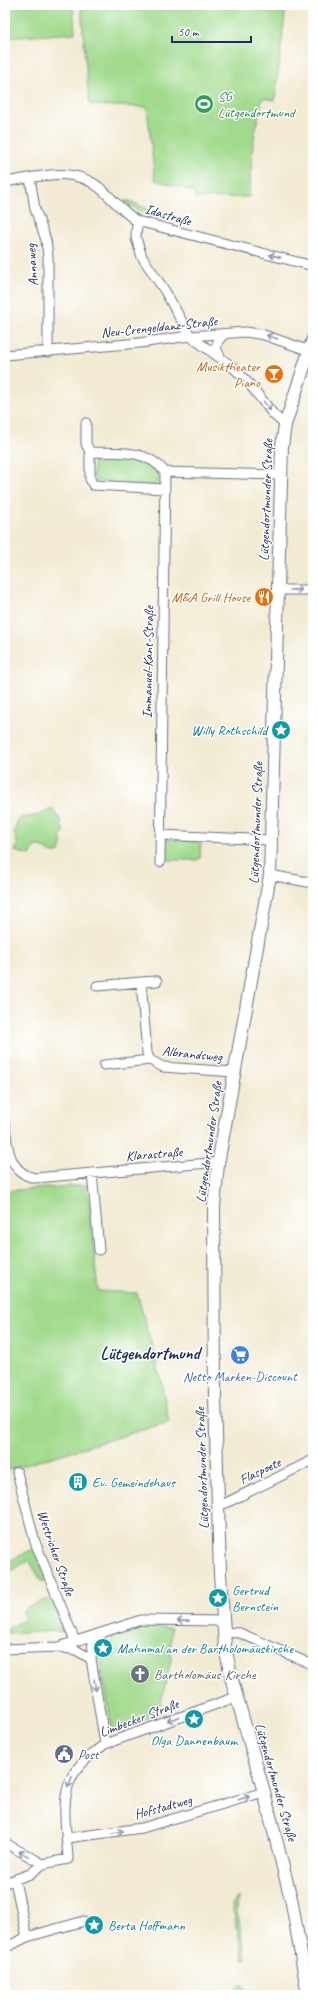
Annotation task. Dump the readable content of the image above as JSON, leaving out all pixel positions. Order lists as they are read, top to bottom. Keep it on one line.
{"streets":{"street":["Idastraße","Annaweg","Neu-Crengeldanz-Straße","Lütgendortmunder Straße","Immanuel-Kant-Straße","Albrandsweg","Klarastraße","Flaspoete","Westricher Straße","Limbecker Straße","Hofstadtweg"]},"crossings":[["Idastraße","Annaweg"],["Annaweg","Neu-Crengeldanz-Straße"],["Neu-Crengeldanz-Straße","Lütgendortmunder Straße"],["Lütgendortmunder Straße","Albrandsweg"],["Lütgendortmunder Straße","Klarastraße"],["Lütgendortmunder Straße","Flaspoete"],["Lütgendortmunder Straße","Limbecker Straße"],["Lütgendortmunder Straße","Hofstadtweg"],["Limbecker Straße","Hofstadtweg"]],"one_way":["Idastraße","Limbecker Straße","Hofstadtweg"],"districts":["Lütgendortmund"],"places":{"sports":["SG Lütgendortmund"],"bar":["Musiktheater Piano"],"restaurant":["M&A Grill House"],"place":["Willy Rothschild","Gertrud Bernstein","Mahnmal an der Bartholomäuskirche","Olga Dannenbaum","Berta Hoffmann"],"supermarket":["Netto Marken-Discount"],"building":["Ev. Gemeindehaus"],"church":["Bartholomäus-Kirche"],"public building":["Post"]},"scale_bar":"50 m"}
